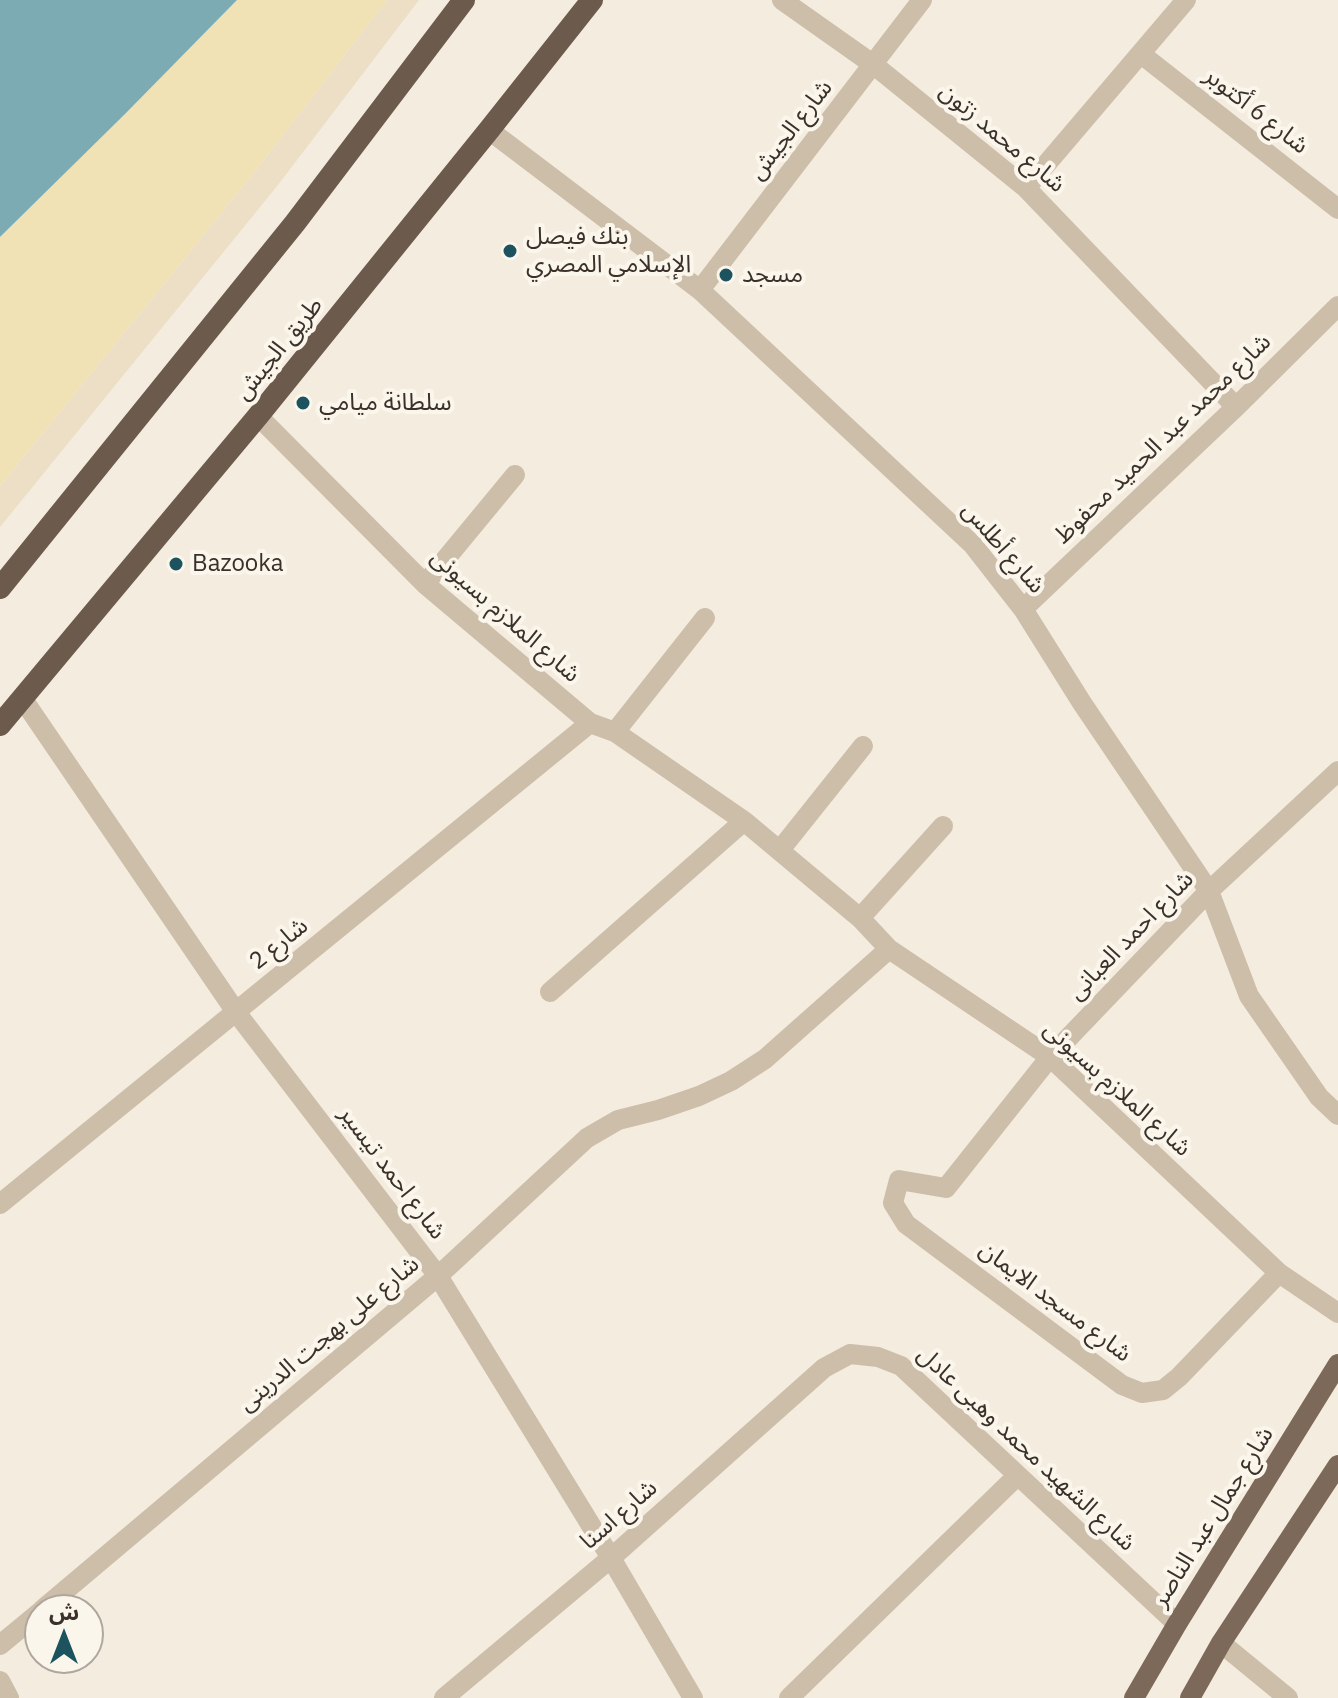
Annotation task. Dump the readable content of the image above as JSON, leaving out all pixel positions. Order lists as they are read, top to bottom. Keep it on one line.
{"streets":{"highway":["طريق الجيش"],"main road":["شارع جمال عبد الناصر"],"street":["شارع 6 أكتوبر","شارع الجيش","شارع محمد زتون","شارع محمد عبد الحميد محفوظ","شارع أطلس","شارع الملازم بسيونى","شارع احمد العبانى","شارع 2","شارع احمد تيسير","شارع مسجد الايمان","شارع على بهجت الدرينى","شارع الشهيد محمد وهبى عادل","شارع اسنا"]},"crossings":[["شارع الجيش","شارع محمد زتون"],["شارع الجيش","شارع أطلس"],["شارع محمد زتون","شارع محمد عبد الحميد محفوظ"],["طريق الجيش","شارع أطلس"],["طريق الجيش","شارع الملازم بسيونى"],["طريق الجيش","شارع احمد تيسير"],["شارع محمد عبد الحميد محفوظ","شارع أطلس"],["شارع أطلس","شارع احمد العبانى"],["شارع الملازم بسيونى","شارع احمد العبانى"],["شارع الملازم بسيونى","شارع 2"],["شارع الملازم بسيونى","شارع مسجد الايمان"],["شارع الملازم بسيونى","شارع على بهجت الدرينى"],["شارع احمد العبانى","شارع مسجد الايمان"],["شارع 2","شارع احمد تيسير"],["شارع احمد تيسير","شارع على بهجت الدرينى"],["شارع احمد تيسير","شارع اسنا"],["شارع الشهيد محمد وهبى عادل","شارع اسنا"],["شارع الشهيد محمد وهبى عادل","شارع جمال عبد الناصر"]],"places":["بنك فيصل الإسلامي المصري","مسجد","سلطانة ميامي","Bazooka"],"north":"top"}
